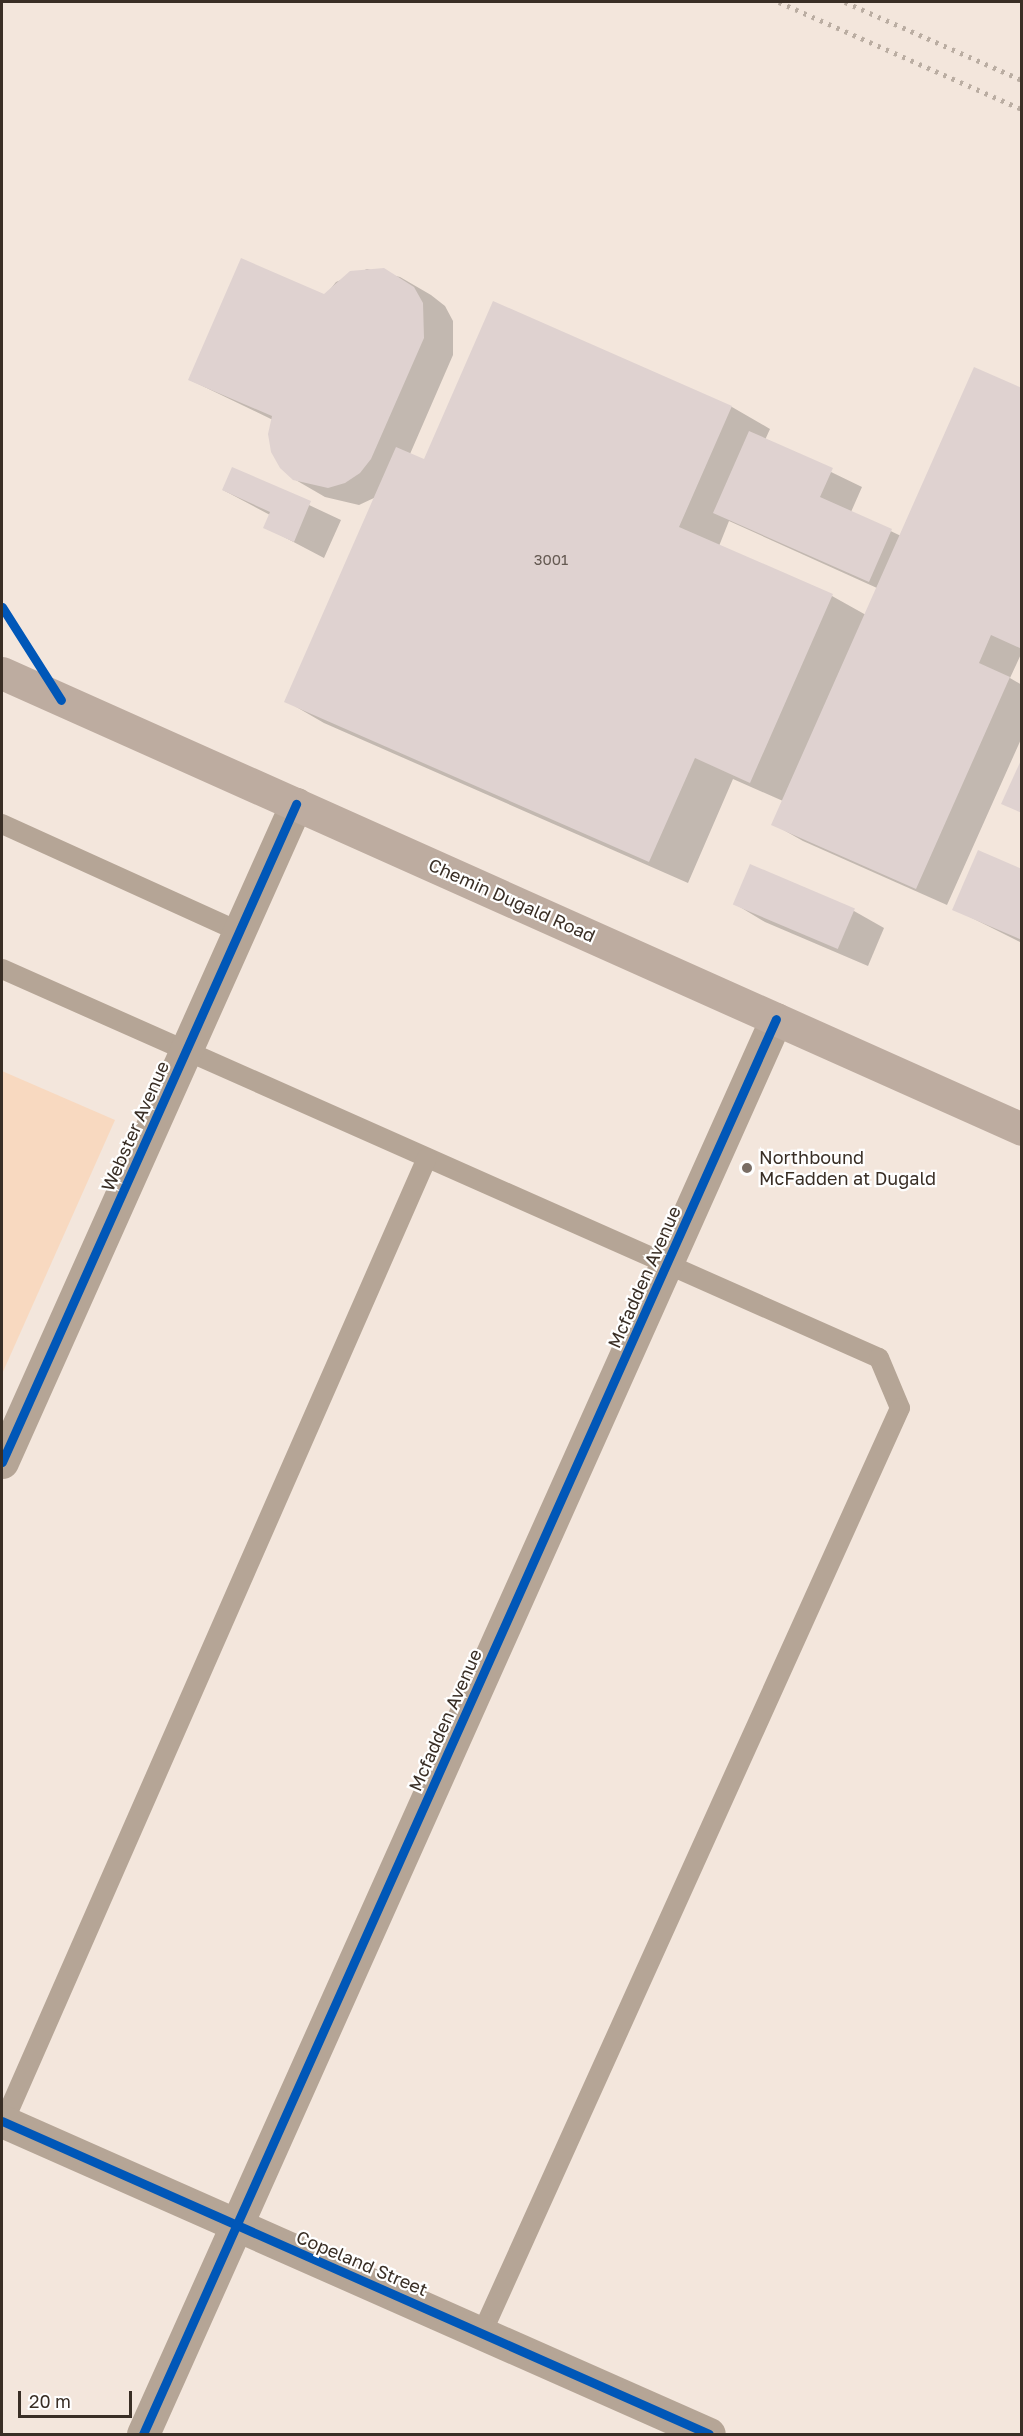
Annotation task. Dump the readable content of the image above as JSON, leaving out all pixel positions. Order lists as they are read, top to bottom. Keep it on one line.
{"streets":{"main road":["Chemin Dugald Road"],"street":["Webster Avenue","Mcfadden Avenue","Copeland Street"]},"crossings":[["Chemin Dugald Road","Webster Avenue"],["Chemin Dugald Road","Mcfadden Avenue"],["Mcfadden Avenue","Copeland Street"]],"places":["Northbound McFadden at Dugald"],"house_numbers":["3001"],"scale_bar":"20 m"}
